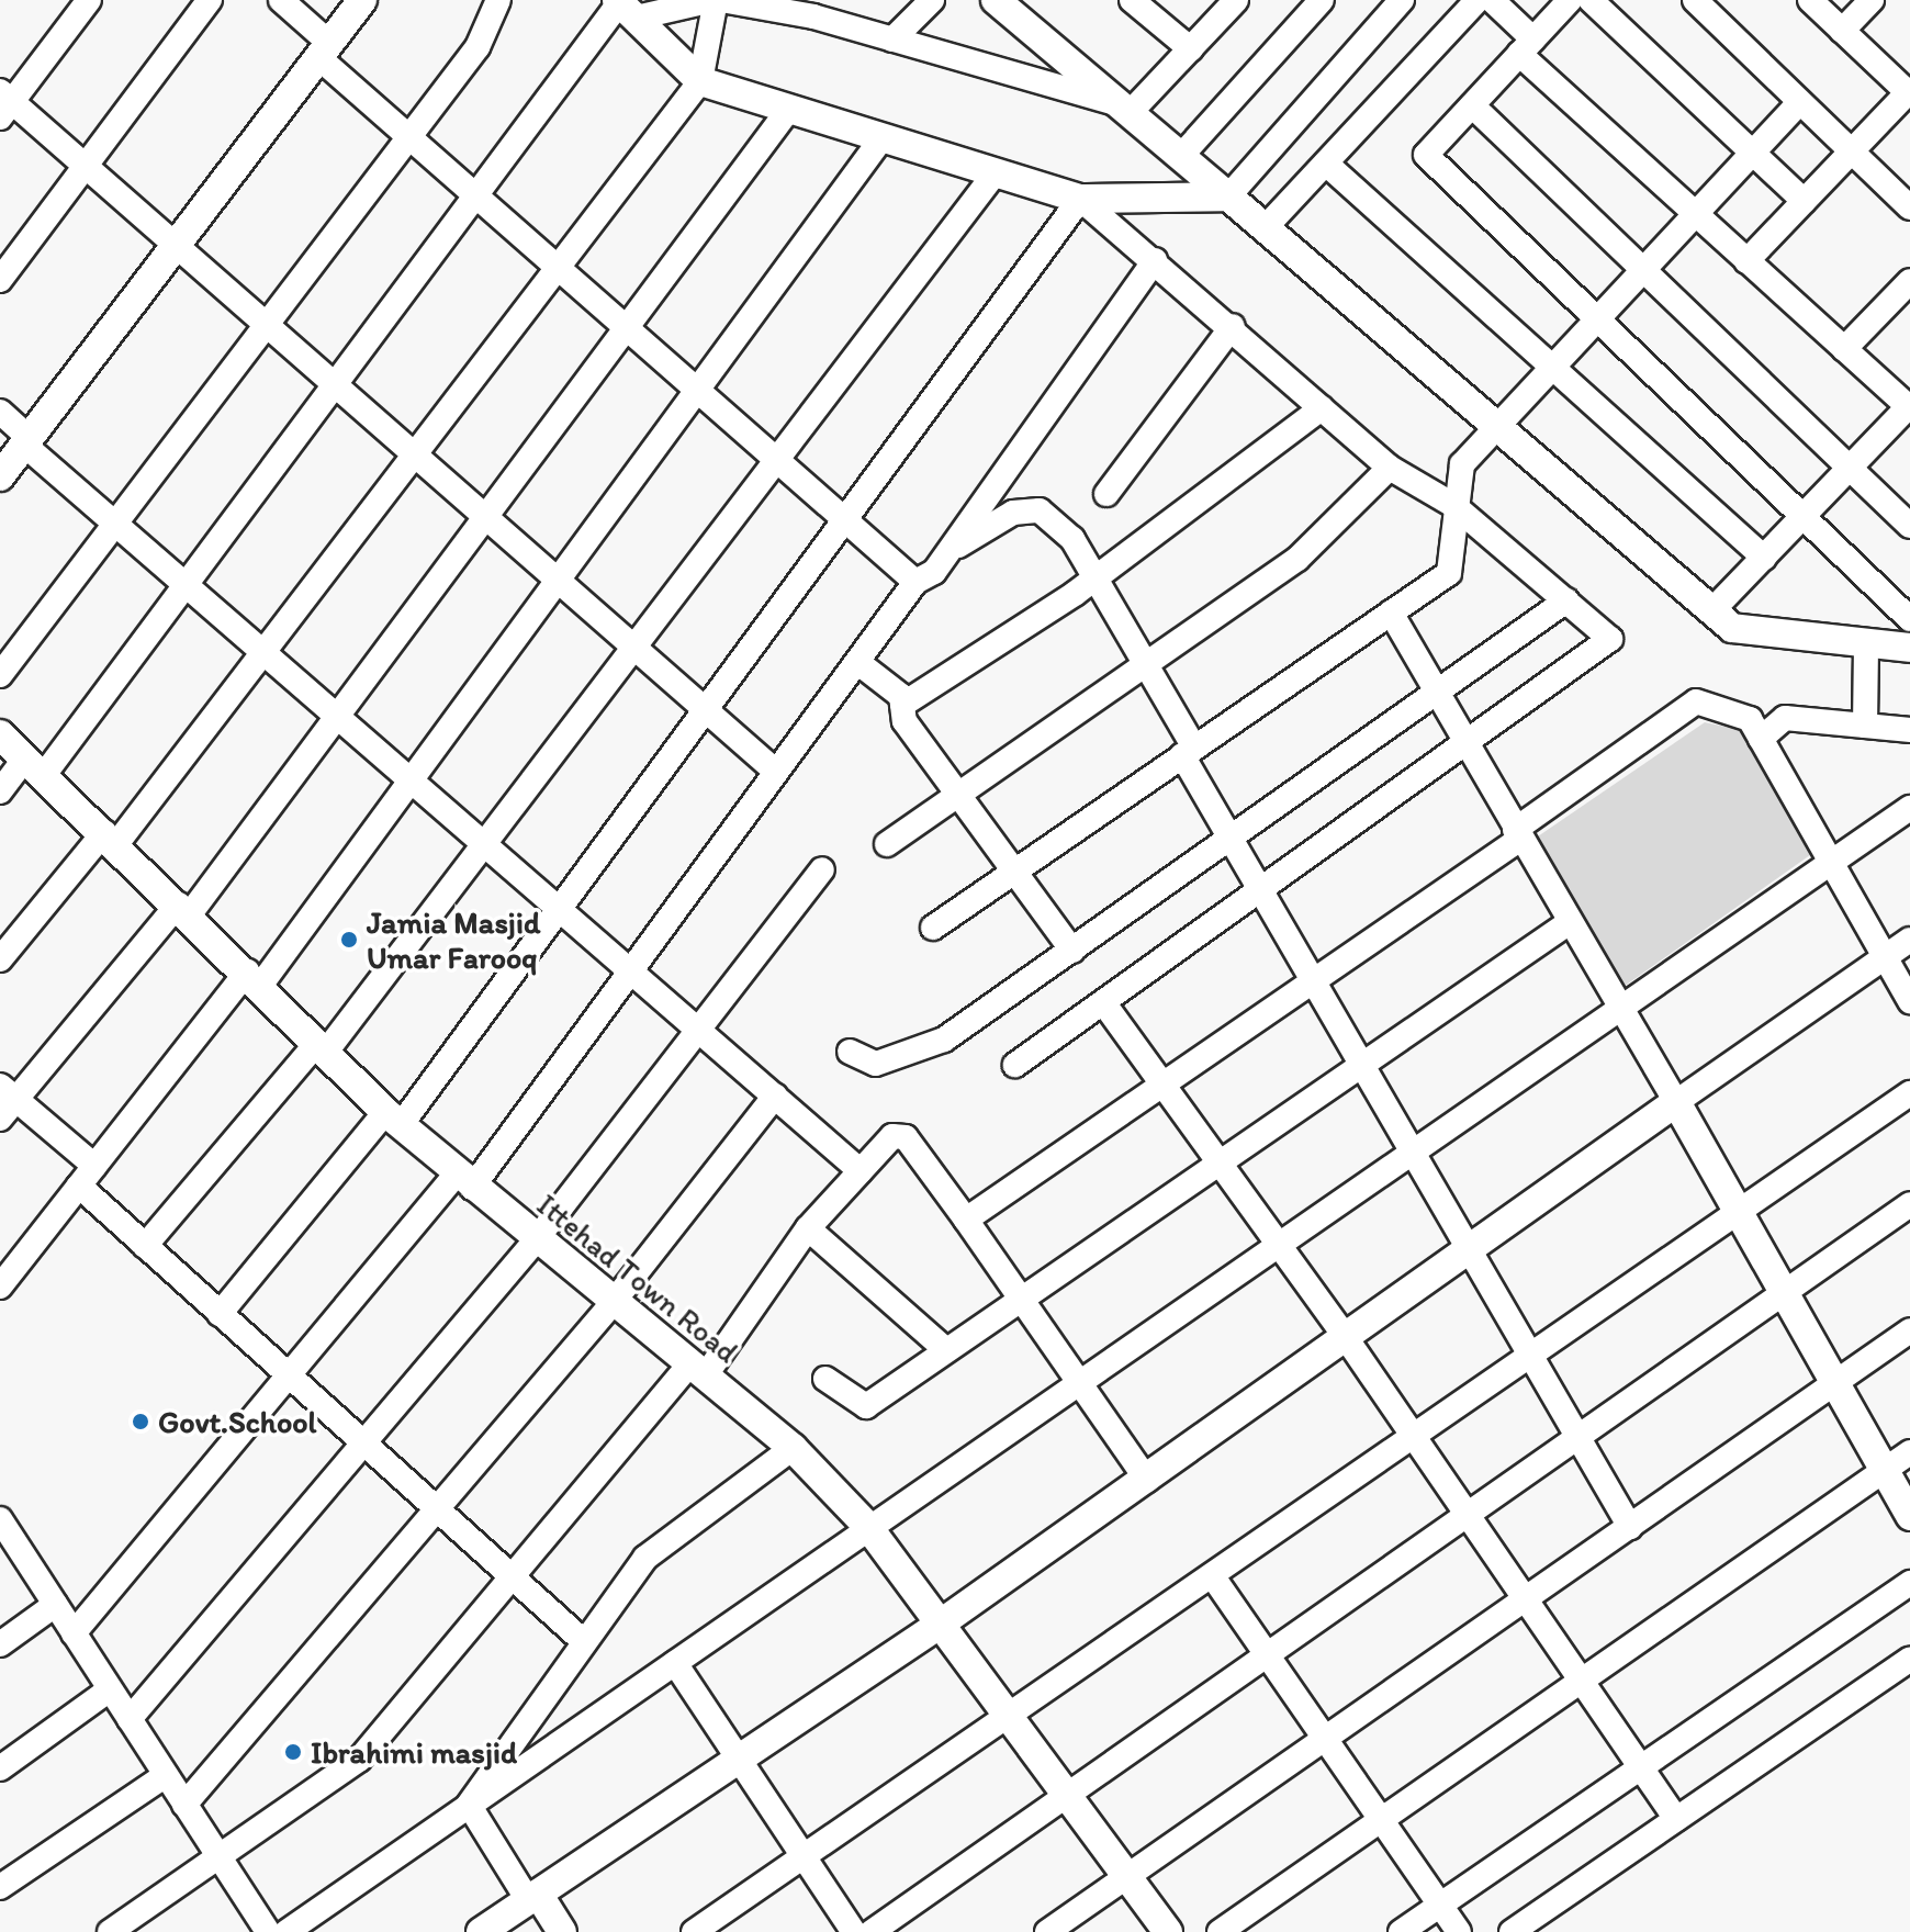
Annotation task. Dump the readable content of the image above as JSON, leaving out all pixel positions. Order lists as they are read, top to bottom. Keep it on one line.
{"streets":{"street":["Ittehad Town Road"]},"places":["Jamia Masjid Umar Farooq","Govt.School","Ibrahimi masjid"]}
